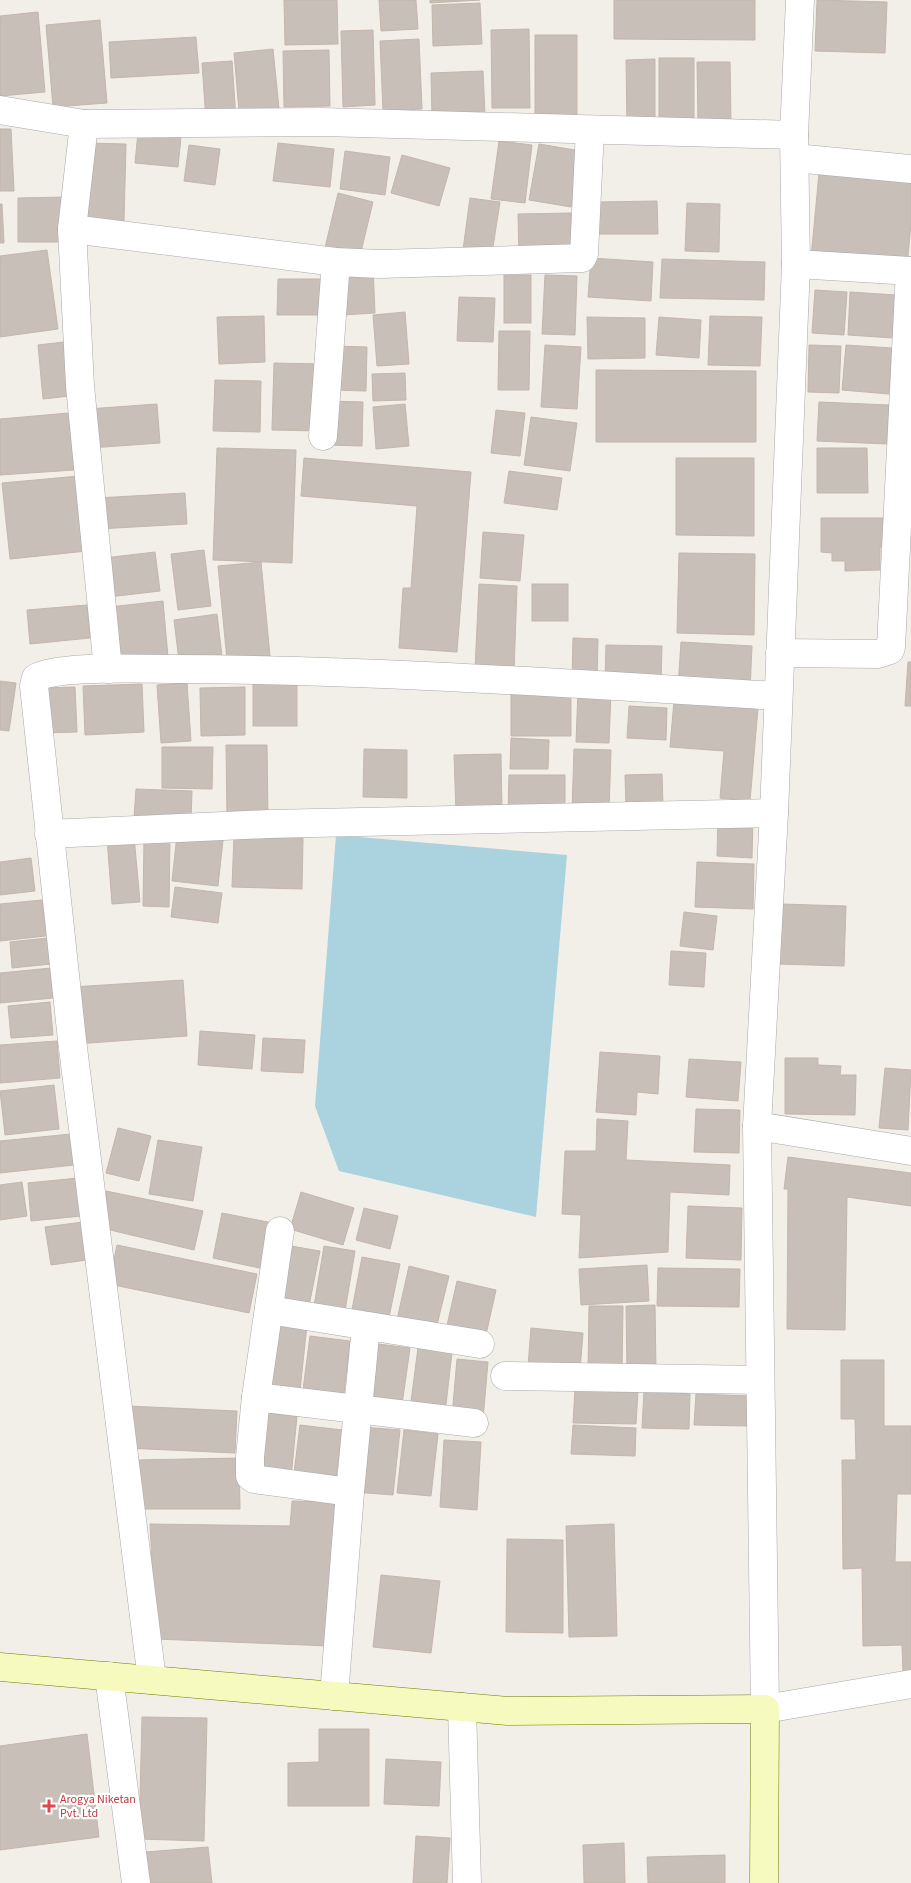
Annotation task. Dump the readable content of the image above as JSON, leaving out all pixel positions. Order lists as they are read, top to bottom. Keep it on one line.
{"places":{"health":["Arogya Niketan Pvt. Ltd"]}}
